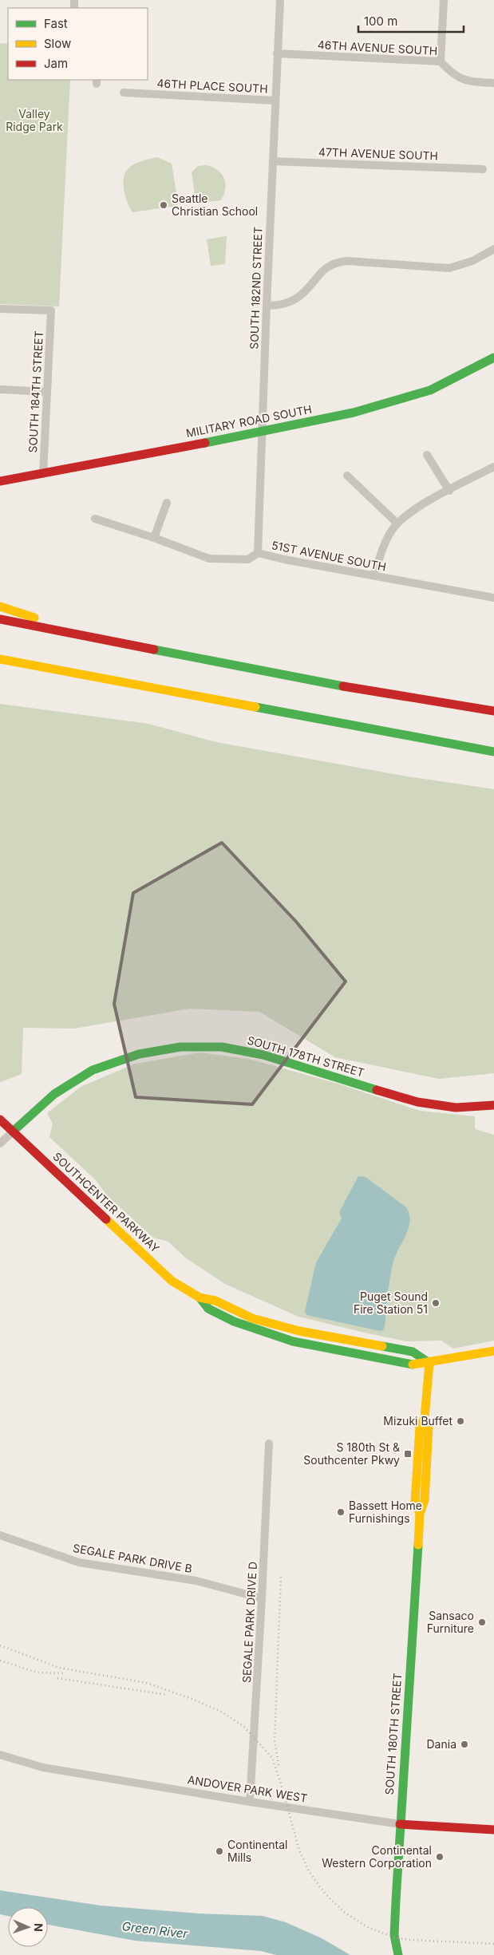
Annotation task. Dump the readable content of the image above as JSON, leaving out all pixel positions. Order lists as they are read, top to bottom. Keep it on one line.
{"streets":{"main road":["MILITARY ROAD SOUTH","SOUTH 178TH STREET","SOUTHCENTER PARKWAY","SOUTH 180TH STREET","ANDOVER PARK WEST"],"street":["46TH AVENUE SOUTH","46TH PLACE SOUTH","47TH AVENUE SOUTH","SOUTH 182ND STREET","SOUTH 184TH STREET","51ST AVENUE SOUTH","SEGALE PARK DRIVE B","SEGALE PARK DRIVE D"]},"crossings":[["46TH AVENUE SOUTH","SOUTH 182ND STREET"],["46TH PLACE SOUTH","SOUTH 182ND STREET"],["47TH AVENUE SOUTH","SOUTH 182ND STREET"],["SOUTH 182ND STREET","MILITARY ROAD SOUTH"],["SOUTH 182ND STREET","51ST AVENUE SOUTH"],["SOUTH 184TH STREET","MILITARY ROAD SOUTH"],["SOUTH 178TH STREET","SOUTHCENTER PARKWAY"],["SOUTHCENTER PARKWAY","SOUTH 180TH STREET"],["SEGALE PARK DRIVE B","SEGALE PARK DRIVE D"],["SEGALE PARK DRIVE D","ANDOVER PARK WEST"],["SOUTH 180TH STREET","ANDOVER PARK WEST"]],"water":["Green River"],"parks":["Valley Ridge Park"],"places":{"other":["Seattle Christian School","Puget Sound Fire Station 51","Mizuki Buffet","Bassett Home Furnishings","Sansaco Furniture","Dania","Continental Mills","Continental Western Corporation"],"transit":["S 180th St & Southcenter Pkwy"]},"legend":["Fast","Slow","Jam"],"scale_bar":"100 m","north":"right"}
